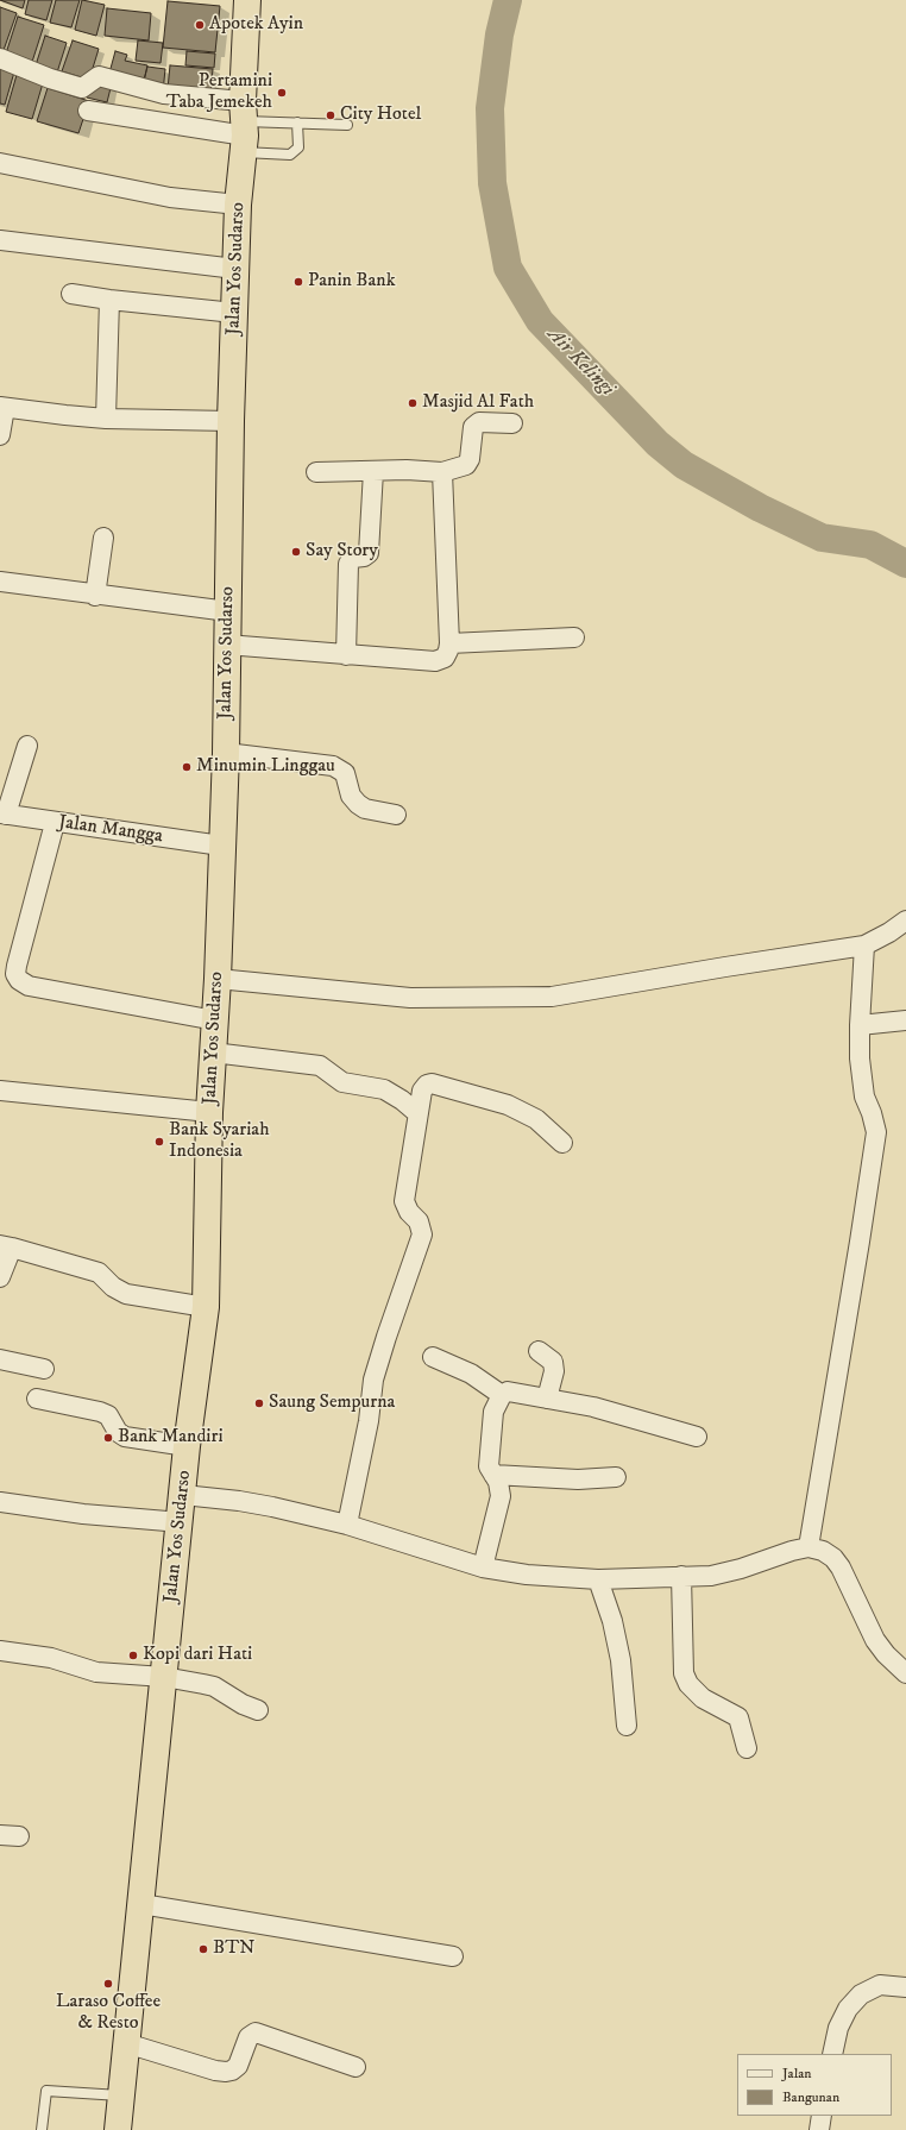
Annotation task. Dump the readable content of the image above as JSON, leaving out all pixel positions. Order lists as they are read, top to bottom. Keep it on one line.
{"streets":{"highway":["Jalan Yos Sudarso"],"street":["Jalan Mangga"]},"crossings":[["Jalan Yos Sudarso","Jalan Mangga"]],"water":["Air Kelingi"],"places":["Apotek Ayin","Pertamini Taba Jemekeh","City Hotel","Panin Bank","Masjid Al Fath","Say Story","Minumin Linggau","Bank Syariah Indonesia","Saung Sempurna","Bank Mandiri","Kopi dari Hati","BTN","Laraso Coffee & Resto"],"legend":["Jalan","Bangunan"]}
